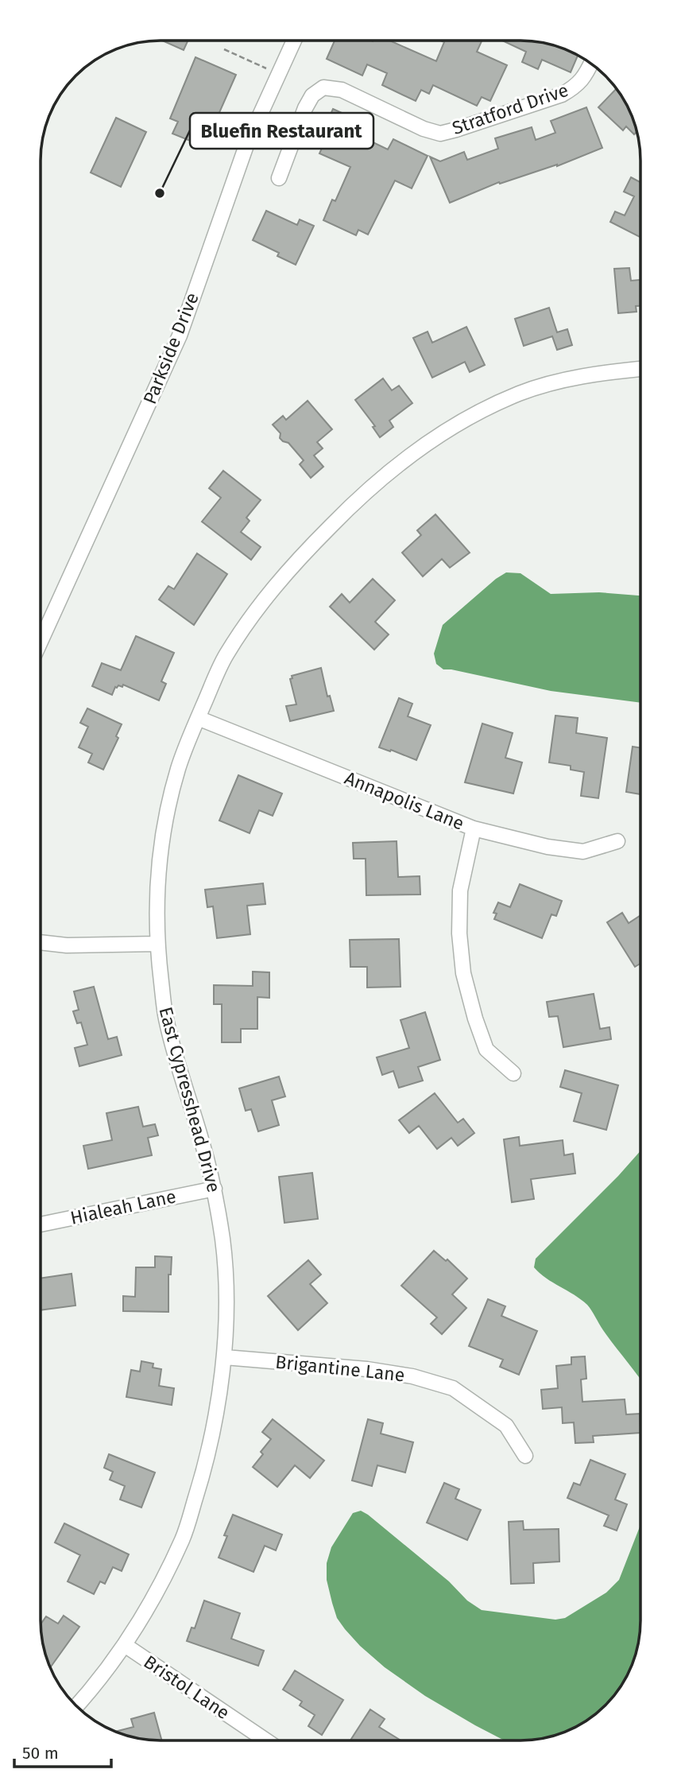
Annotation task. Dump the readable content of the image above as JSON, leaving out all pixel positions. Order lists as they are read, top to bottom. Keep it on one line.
{"streets":{"street":["Stratford Drive","Parkside Drive","Annapolis Lane","East Cypresshead Drive","Hialeah Lane","Brigantine Lane","Bristol Lane"]},"crossings":[["Annapolis Lane","East Cypresshead Drive"],["East Cypresshead Drive","Hialeah Lane"],["East Cypresshead Drive","Brigantine Lane"],["East Cypresshead Drive","Bristol Lane"]],"places":["Bluefin Restaurant"],"scale_bar":"50 m"}
